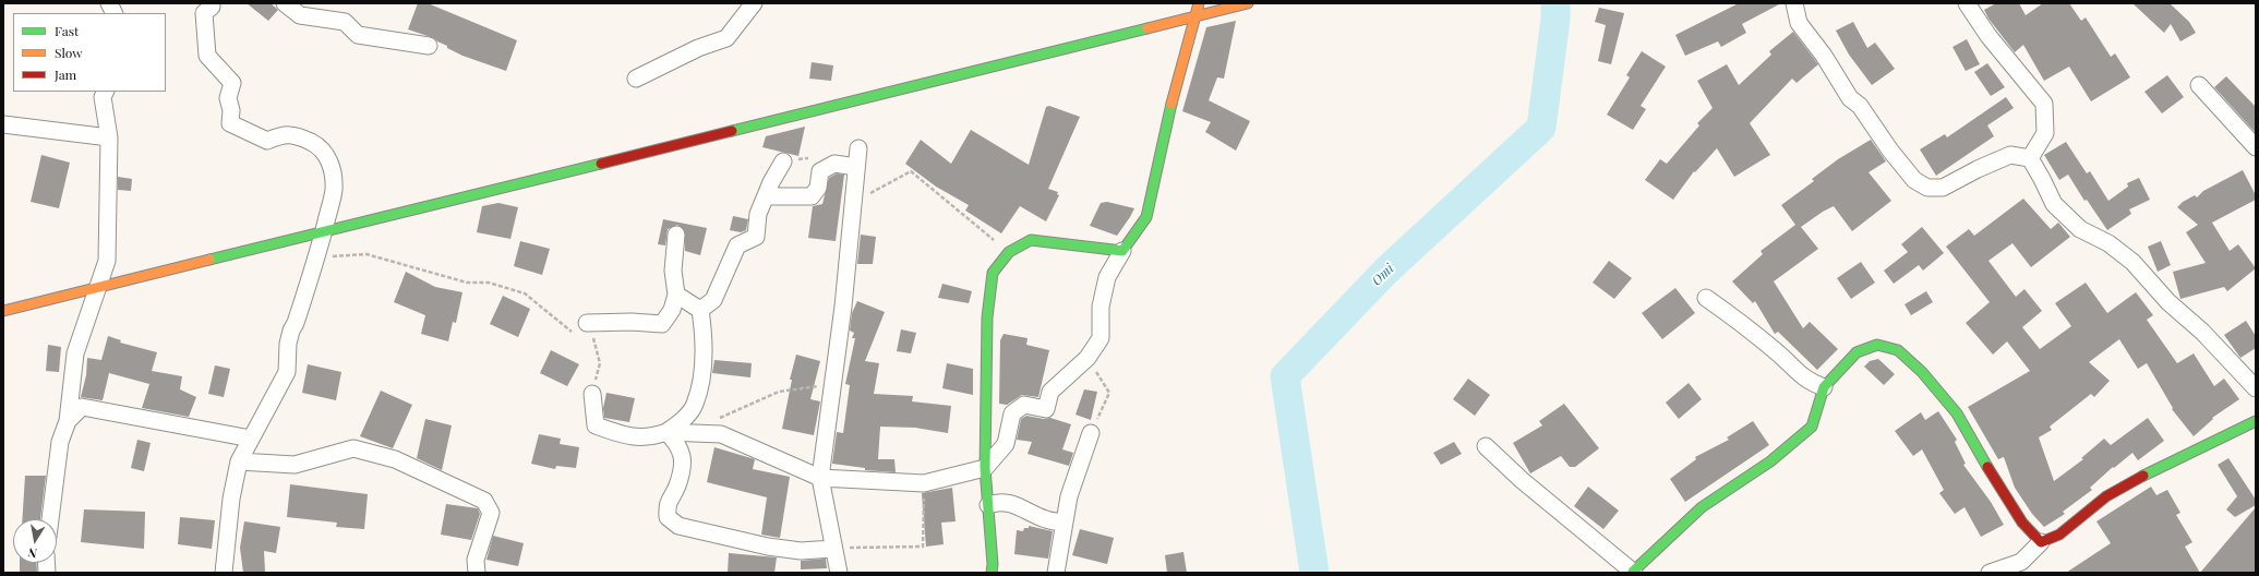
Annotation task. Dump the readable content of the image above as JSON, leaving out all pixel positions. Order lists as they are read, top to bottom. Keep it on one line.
{"water":["Omi"],"legend":["Fast","Slow","Jam"],"north":"bottom"}
